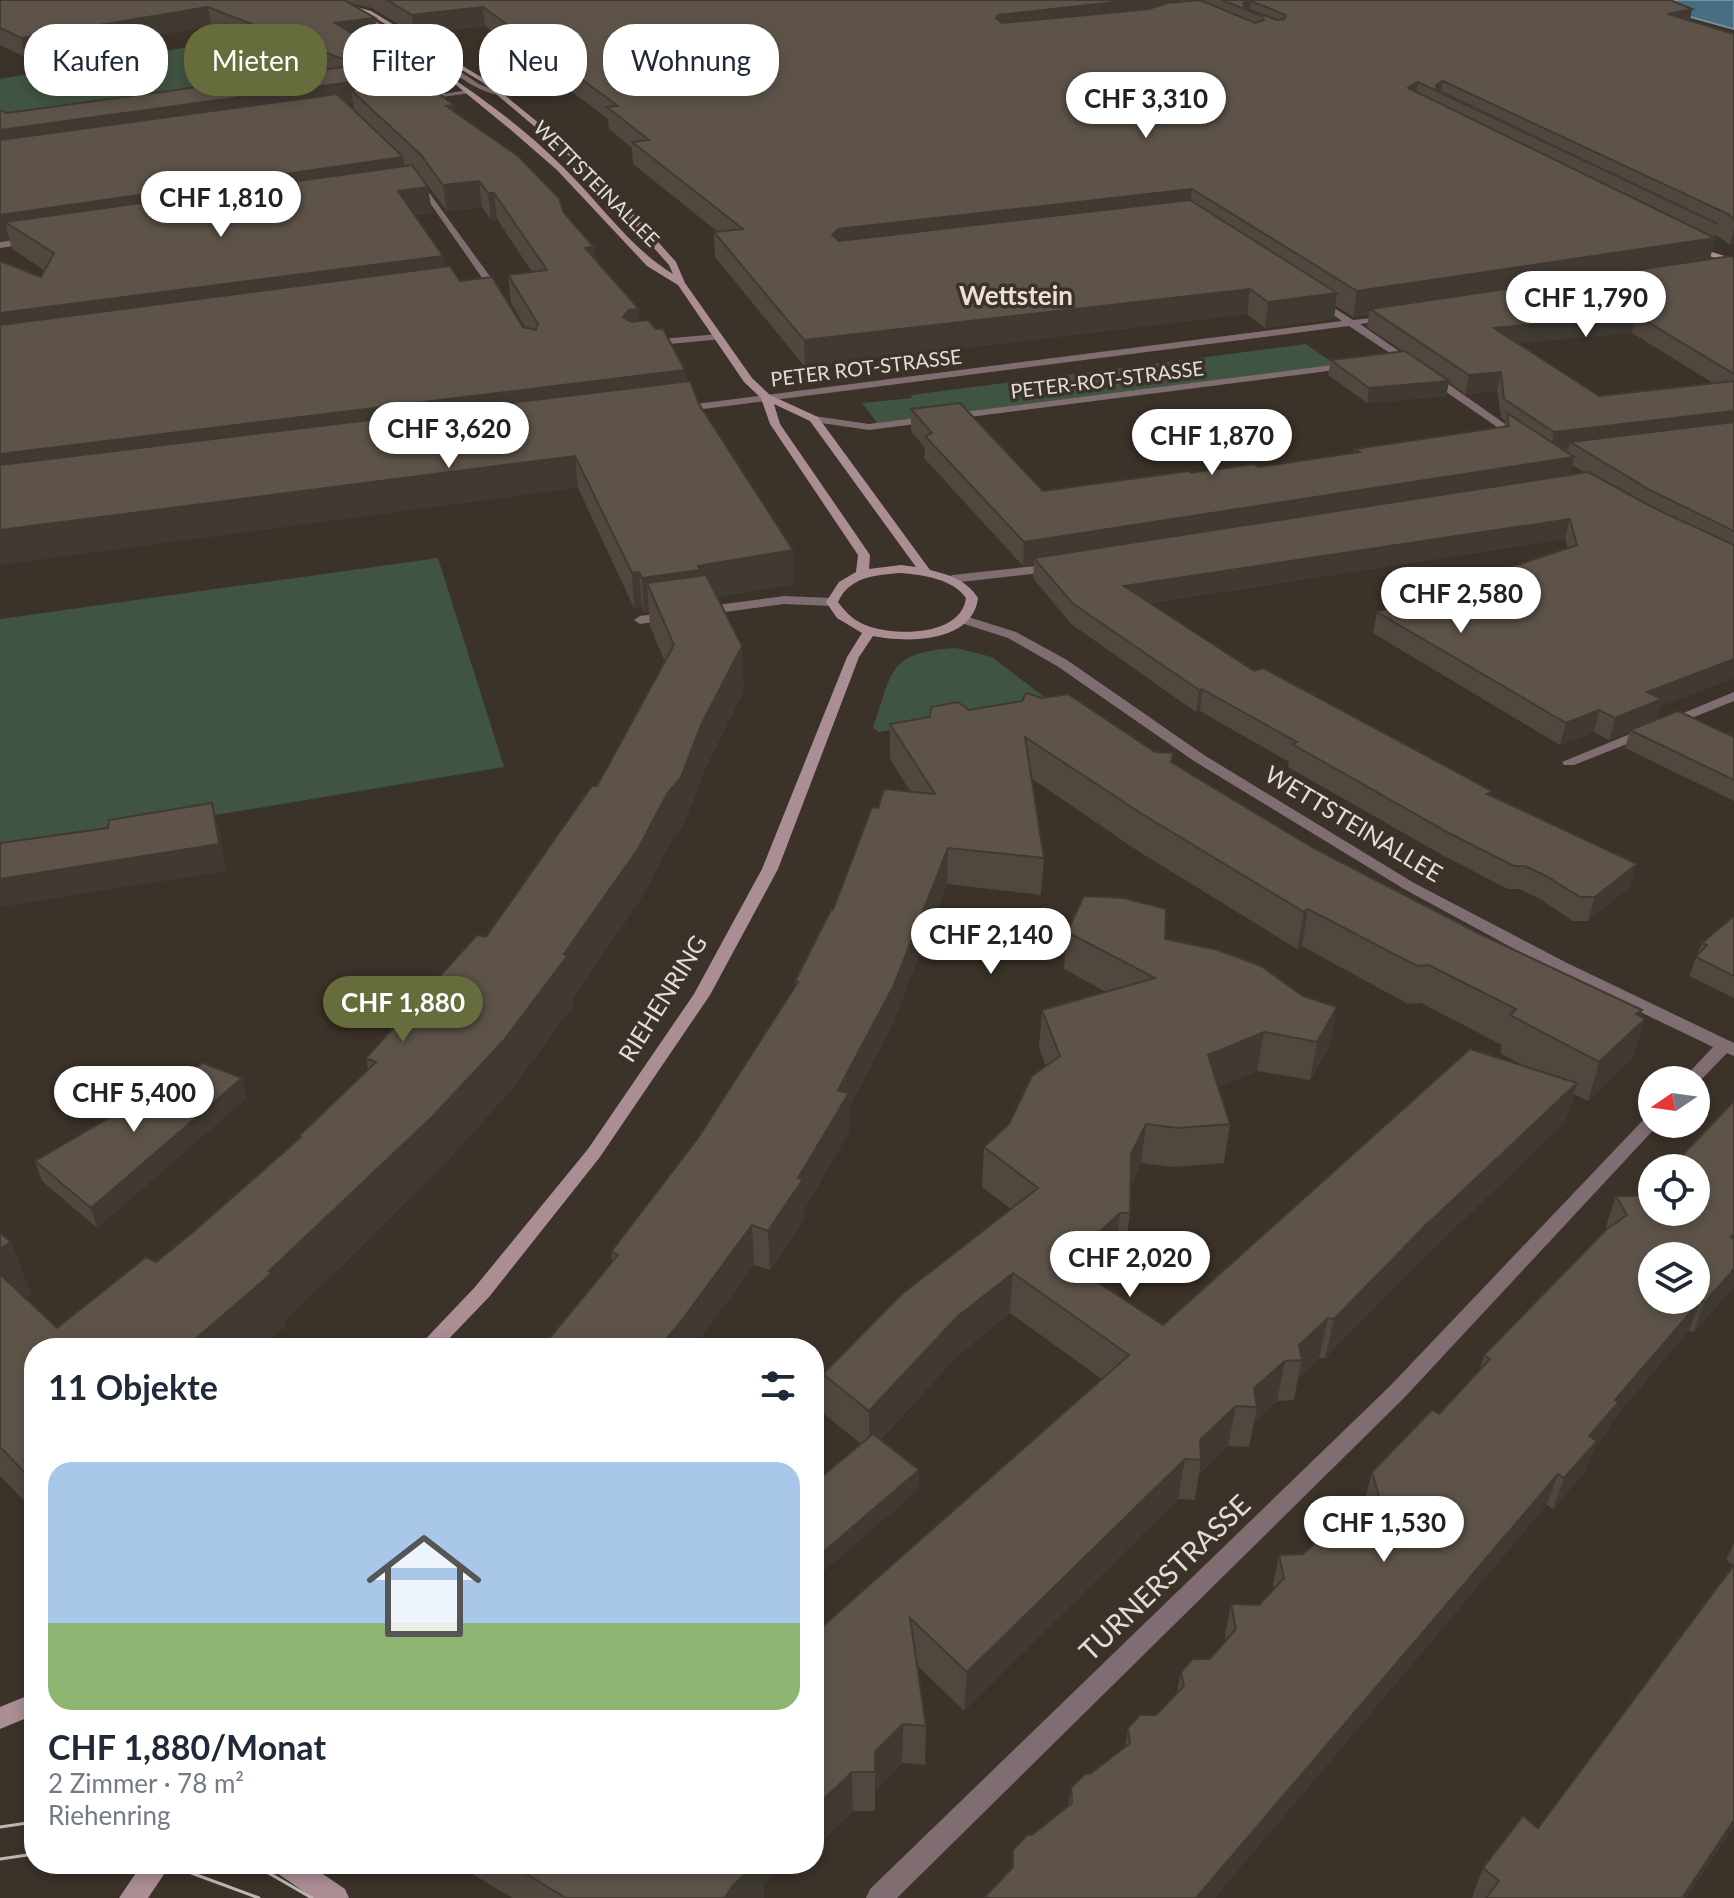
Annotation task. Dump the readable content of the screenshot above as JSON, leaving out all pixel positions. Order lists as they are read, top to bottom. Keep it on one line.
{"streets":{"main road":["WETTSTEINALLEE","RIEHENRING"],"street":["PETER ROT-STRASSE","PETER-ROT-STRASSE","TURNERSTRASSE"]},"crossings":[["WETTSTEINALLEE","PETER ROT-STRASSE"],["WETTSTEINALLEE","PETER-ROT-STRASSE"]],"districts":["Wettstein"],"north":"left","page":{"chip":["Kaufen","Mieten","Filter","Neu","Wohnung"],"price":["CHF 3,310","CHF 1,810","CHF 1,790","CHF 3,620","CHF 1,870","CHF 2,580","CHF 2,140","CHF 1,880","CHF 5,400","CHF 2,020","CHF 1,530"],"heading":"11 Objekte","list":[{"name":"CHF 1,880/Monat","note":"2 Zimmer · 78 m² · Riehenring"}]}}
